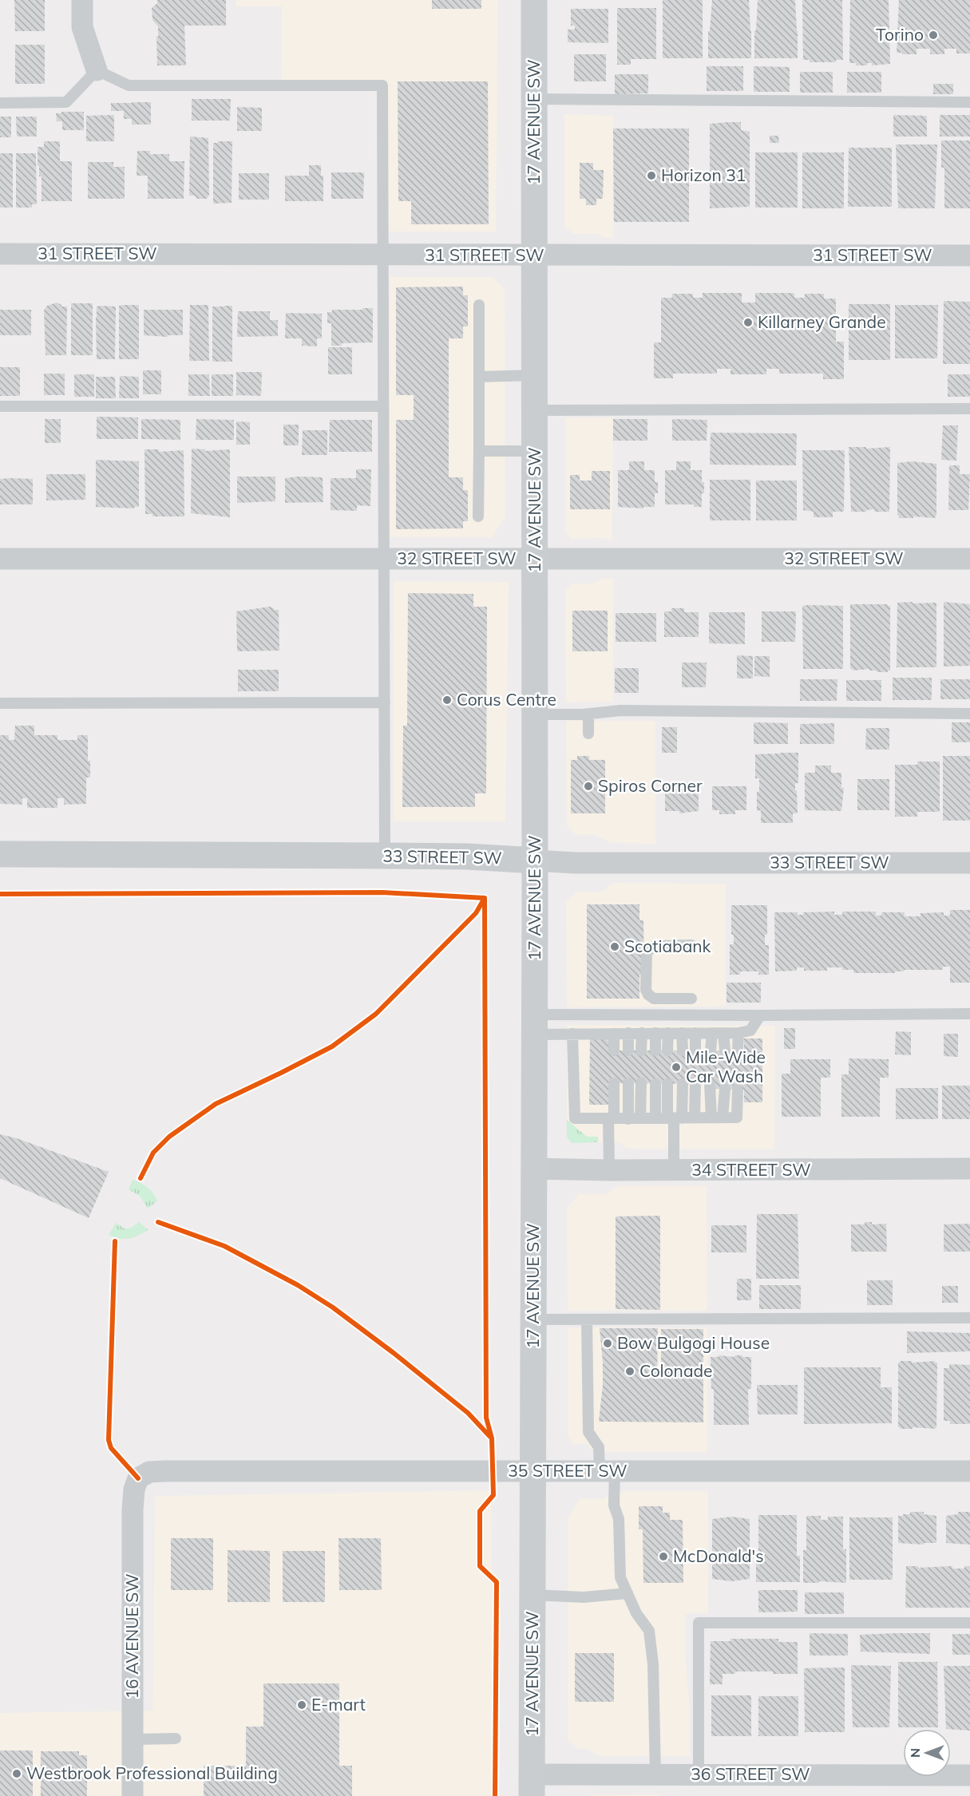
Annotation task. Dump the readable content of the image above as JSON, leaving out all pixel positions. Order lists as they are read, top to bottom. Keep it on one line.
{"streets":{"main road":["17 AVENUE SW"],"street":["31 STREET SW","32 STREET SW","33 STREET SW","34 STREET SW","35 STREET SW","16 AVENUE SW","36 STREET SW"]},"crossings":[["17 AVENUE SW","31 STREET SW"],["17 AVENUE SW","32 STREET SW"],["17 AVENUE SW","33 STREET SW"],["17 AVENUE SW","34 STREET SW"],["17 AVENUE SW","35 STREET SW"],["17 AVENUE SW","36 STREET SW"],["35 STREET SW","16 AVENUE SW"]],"places":["Torino","Horizon 31","Killarney Grande","Corus Centre","Spiros Corner","Scotiabank","Mile-Wide Car Wash","Bow Bulgogi House","Colonade","McDonald's","E-mart","Westbrook Professional Building"],"north":"left"}
